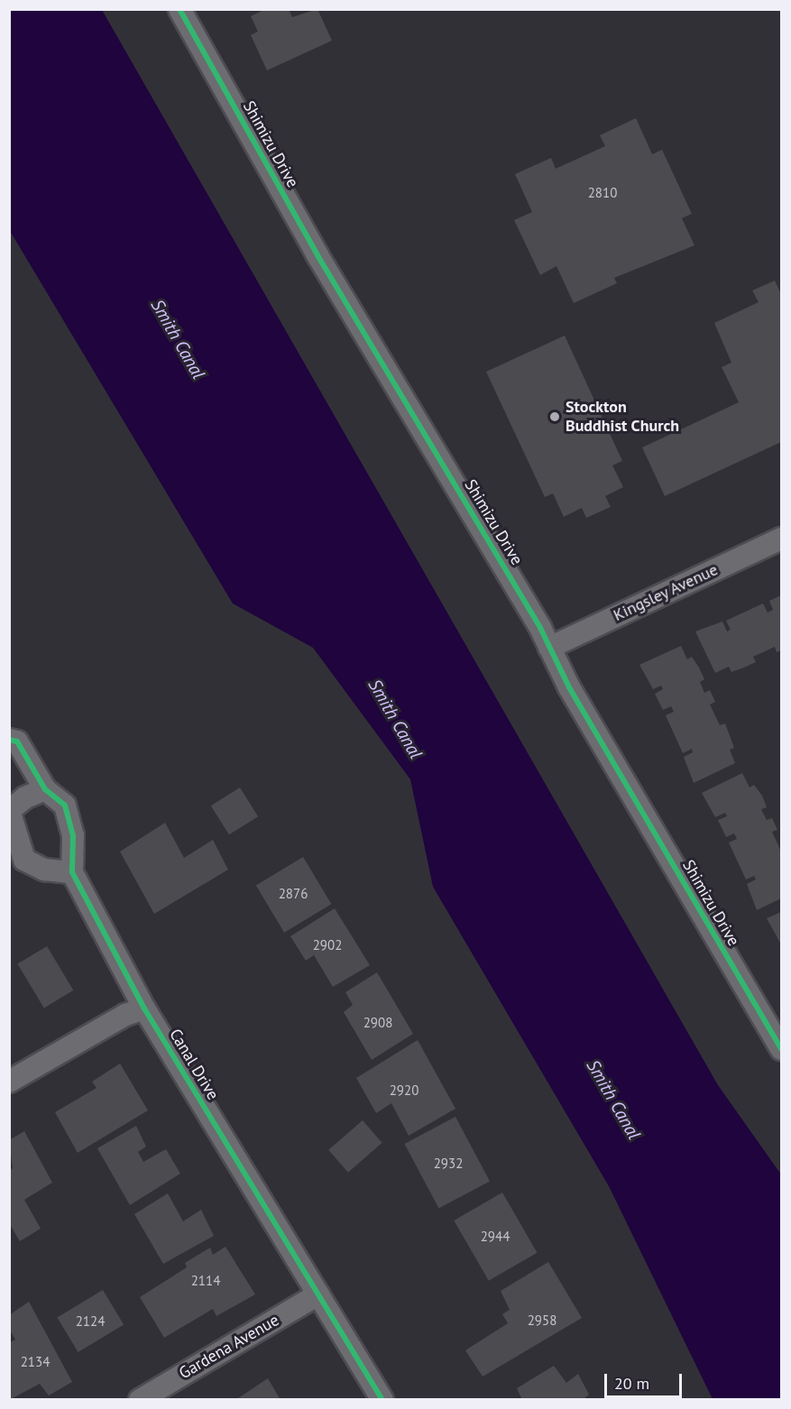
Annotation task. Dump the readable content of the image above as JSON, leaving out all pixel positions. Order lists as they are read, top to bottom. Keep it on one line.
{"streets":{"street":["Shimizu Drive","Kingsley Avenue","Canal Drive","Gardena Avenue"]},"crossings":[["Shimizu Drive","Kingsley Avenue"],["Canal Drive","Gardena Avenue"]],"water":["Smith Canal"],"places":["Stockton Buddhist Church"],"house_numbers":["2810","2876","2902","2908","2920","2932","2944","2114","2958","2124","2134"],"scale_bar":"20 m"}
